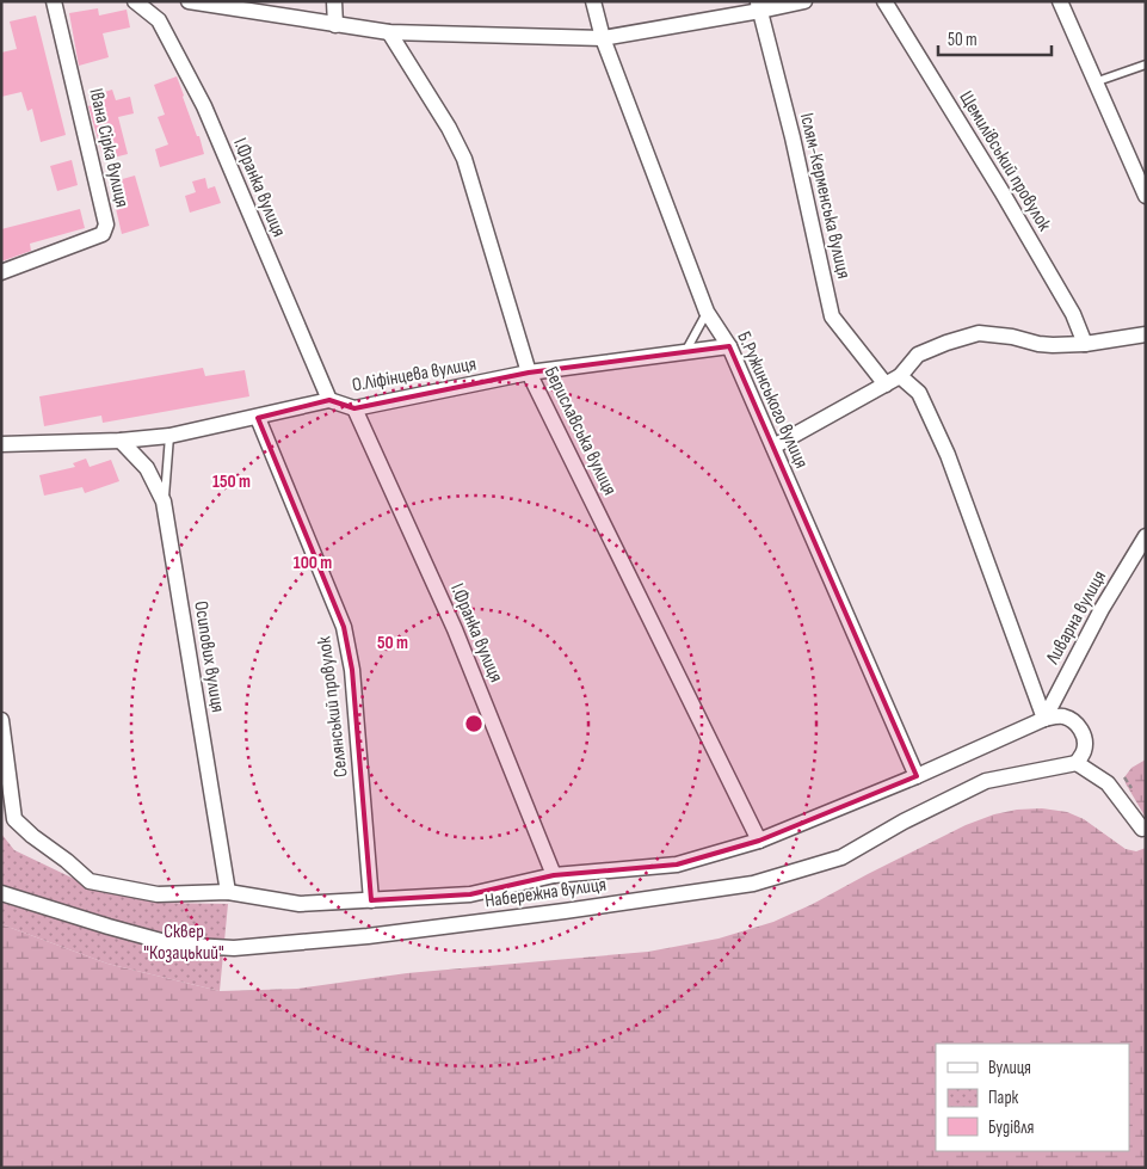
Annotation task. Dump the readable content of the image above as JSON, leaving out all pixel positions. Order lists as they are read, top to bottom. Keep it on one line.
{"streets":{"street":["Івана Сірка вулиця","Щемилівський провулок","І.Франка вулиця","Іслям-Керменська вулиця","О.Ліфінцева вулиця","Б.Ружинського вулиця","Бериславська вулиця","Ливарна вулиця","Осипових вулиця","Селянський провулок","Набережна вулиця"]},"crossings":[["І.Франка вулиця","О.Ліфінцева вулиця"],["О.Ліфінцева вулиця","Б.Ружинського вулиця"],["О.Ліфінцева вулиця","Бериславська вулиця"],["О.Ліфінцева вулиця","Осипових вулиця"],["О.Ліфінцева вулиця","Селянський провулок"]],"parks":["Сквер \"Козацький\""],"legend":["Вулиця","Парк","Будівля"],"scale_bar":"50 m","rings":["150 m","100 m","50 m"]}
